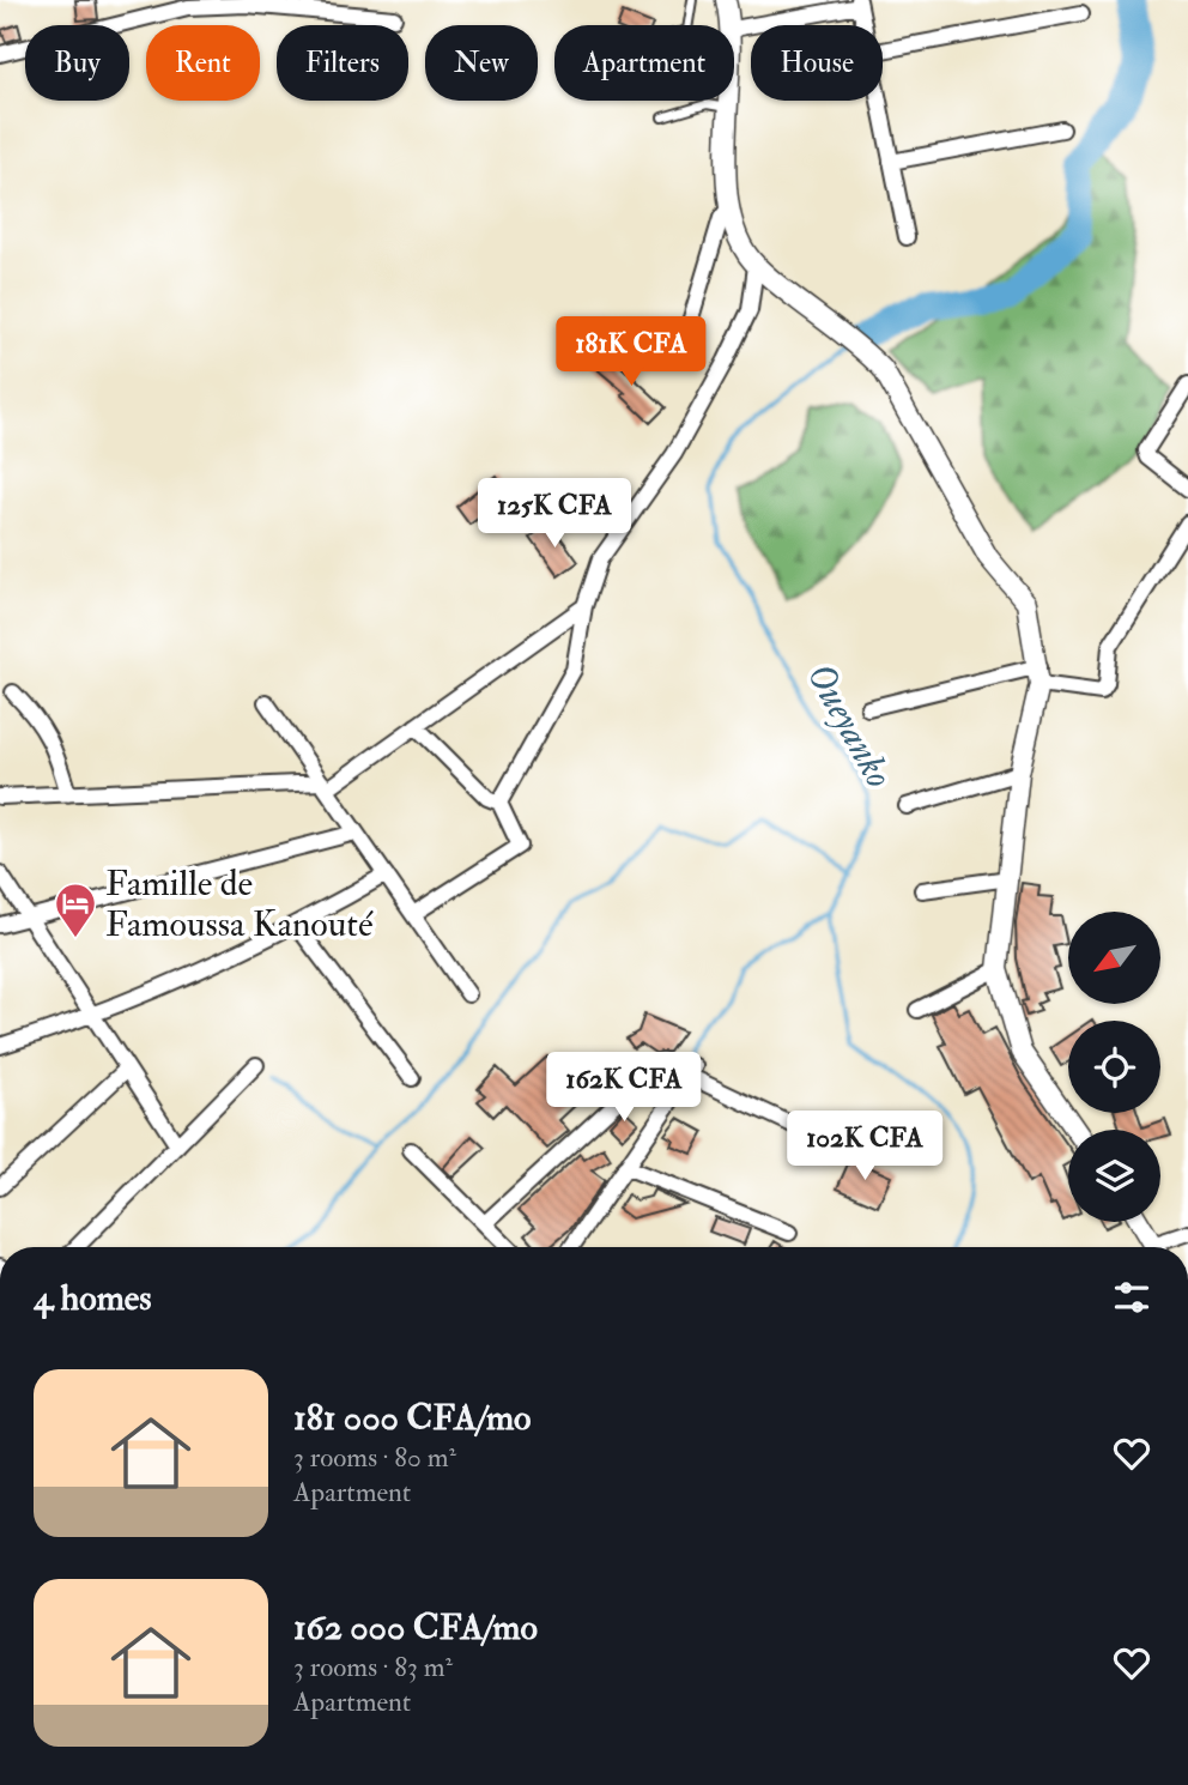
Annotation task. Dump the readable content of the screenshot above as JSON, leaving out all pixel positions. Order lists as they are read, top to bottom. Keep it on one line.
{"water":["Oueyanko"],"places":{"hotel":["Famille de Famoussa Kanouté"]},"north":"bottom left","page":{"chip":["Buy","Rent","Filters","New","Apartment","House"],"price":["181K CFA","125K CFA","162K CFA","102K CFA"],"heading":"4 homes","list":[{"name":"181 000 CFA/mo","note":"3 rooms · 80 m² · Apartment"},{"name":"162 000 CFA/mo","note":"3 rooms · 83 m² · Apartment"}]}}
